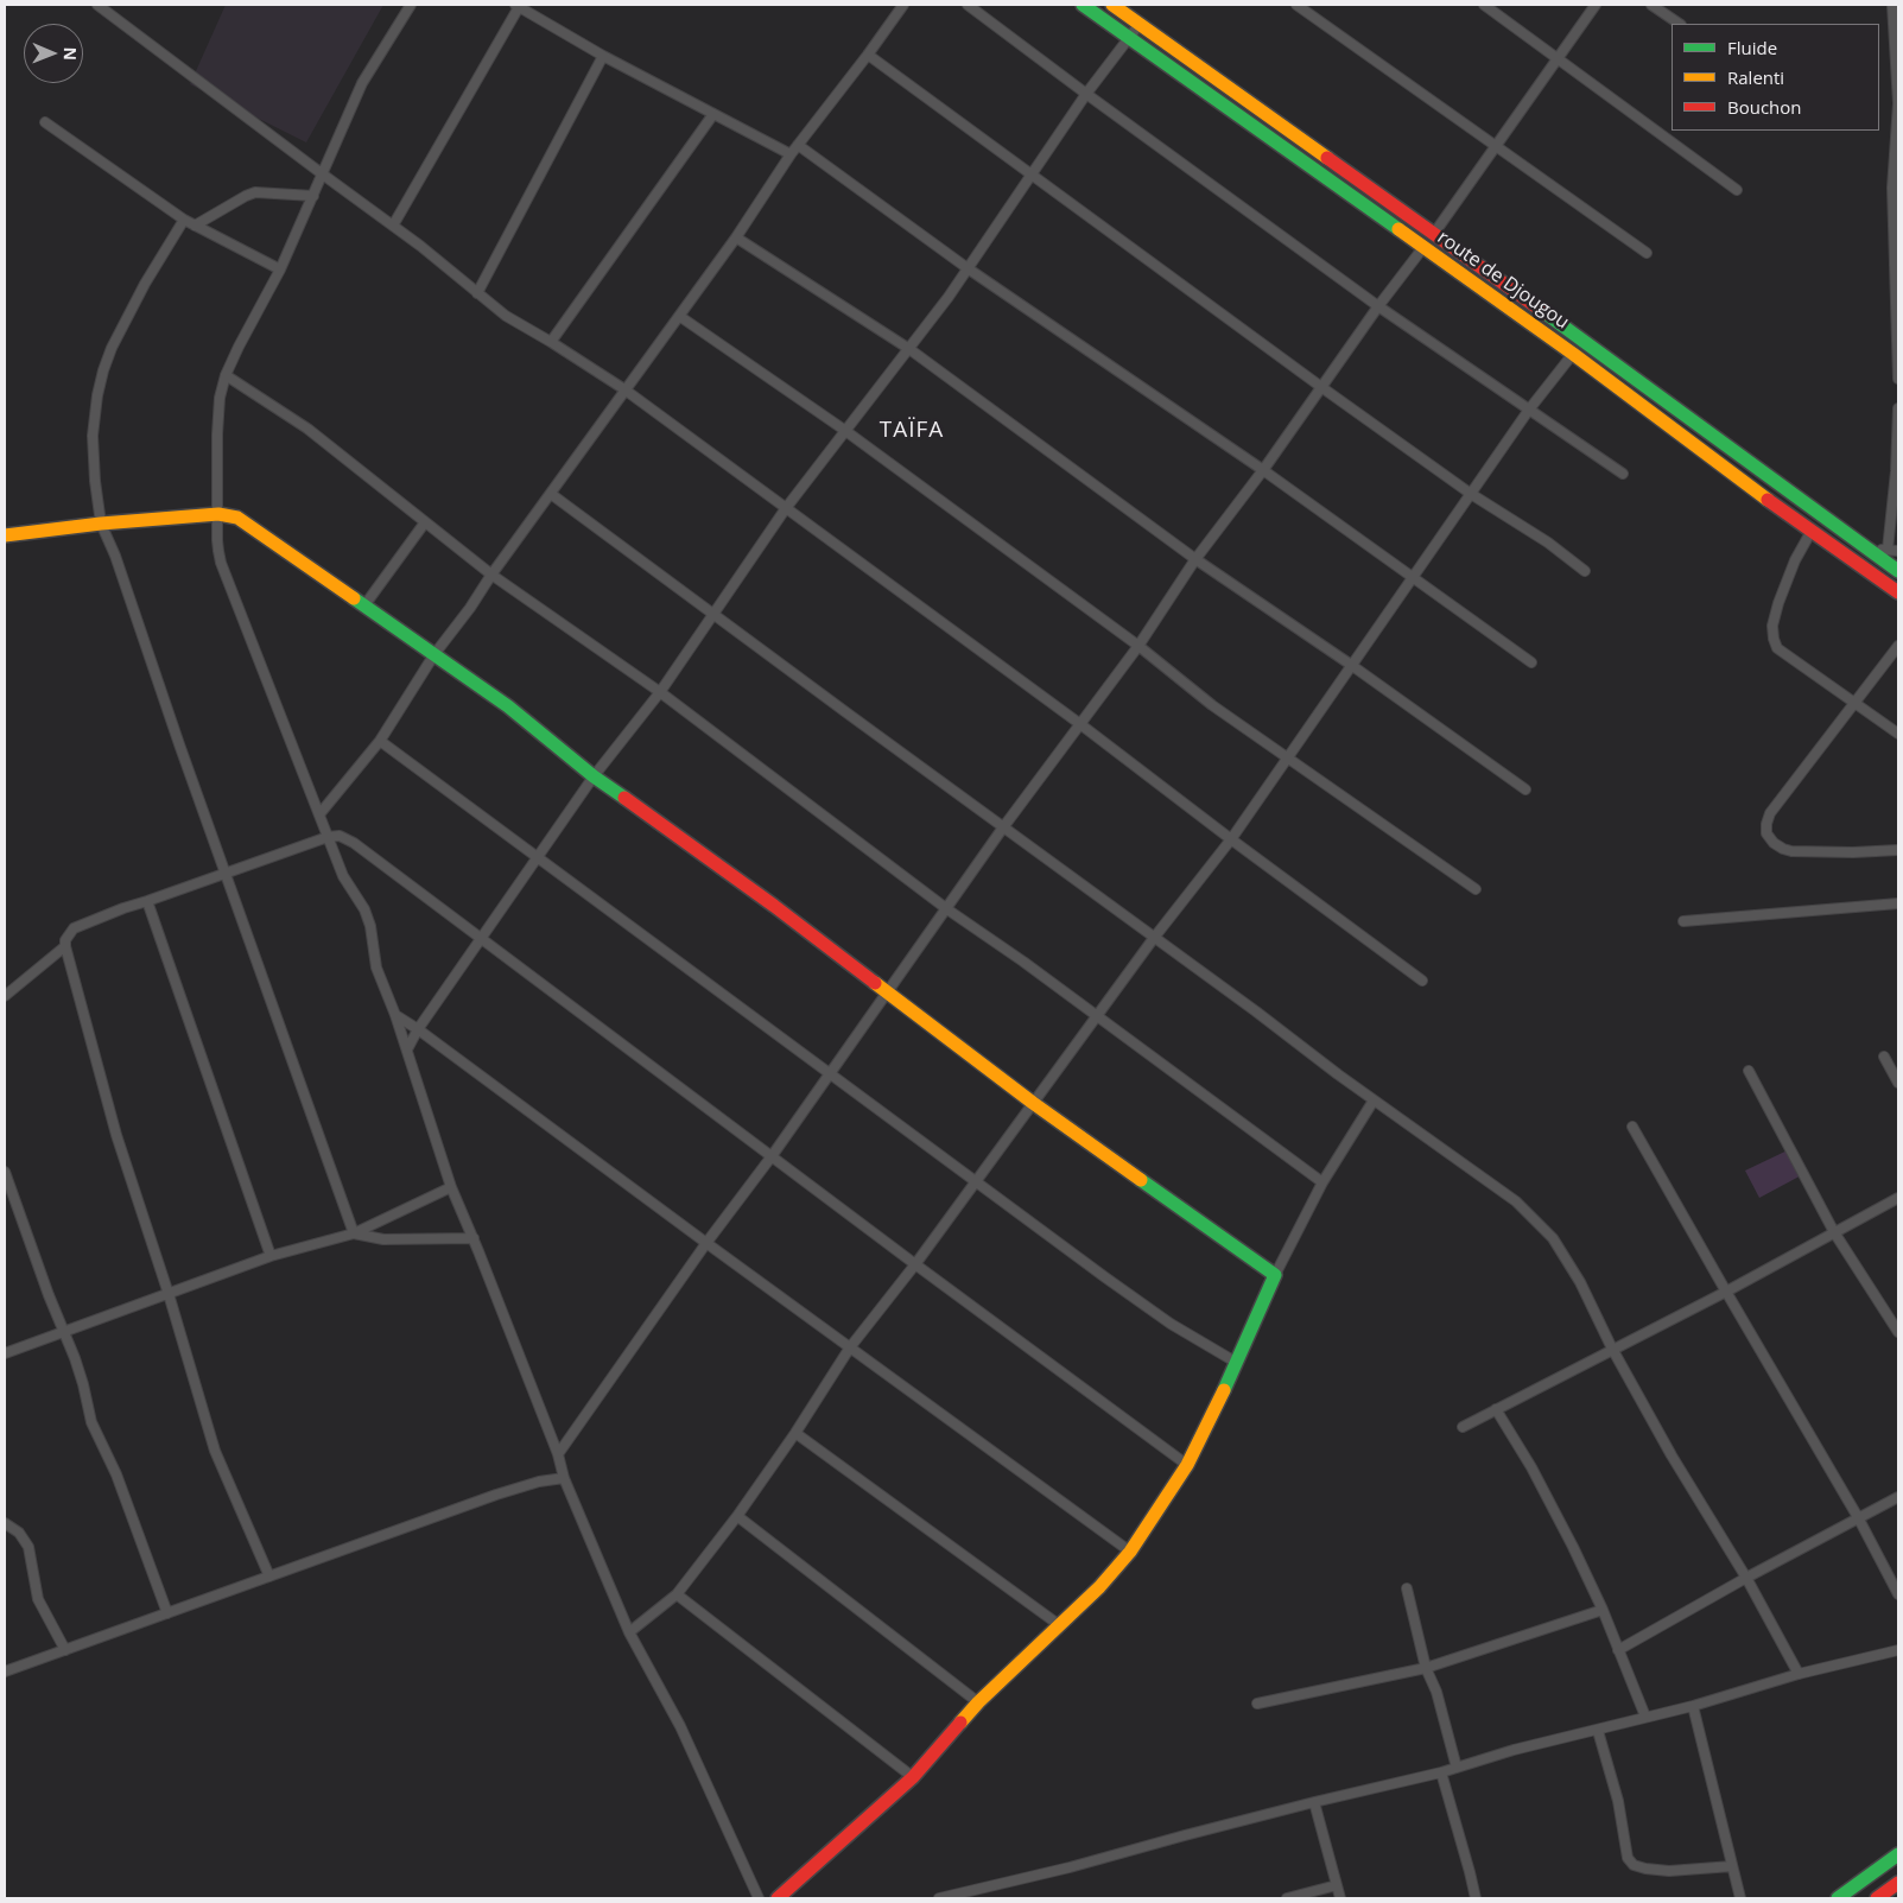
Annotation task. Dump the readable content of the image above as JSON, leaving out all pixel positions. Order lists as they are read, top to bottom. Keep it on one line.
{"streets":{"main road":["route de Djougou"]},"districts":["TAÏFA"],"legend":["Fluide","Ralenti","Bouchon"],"north":"right"}
